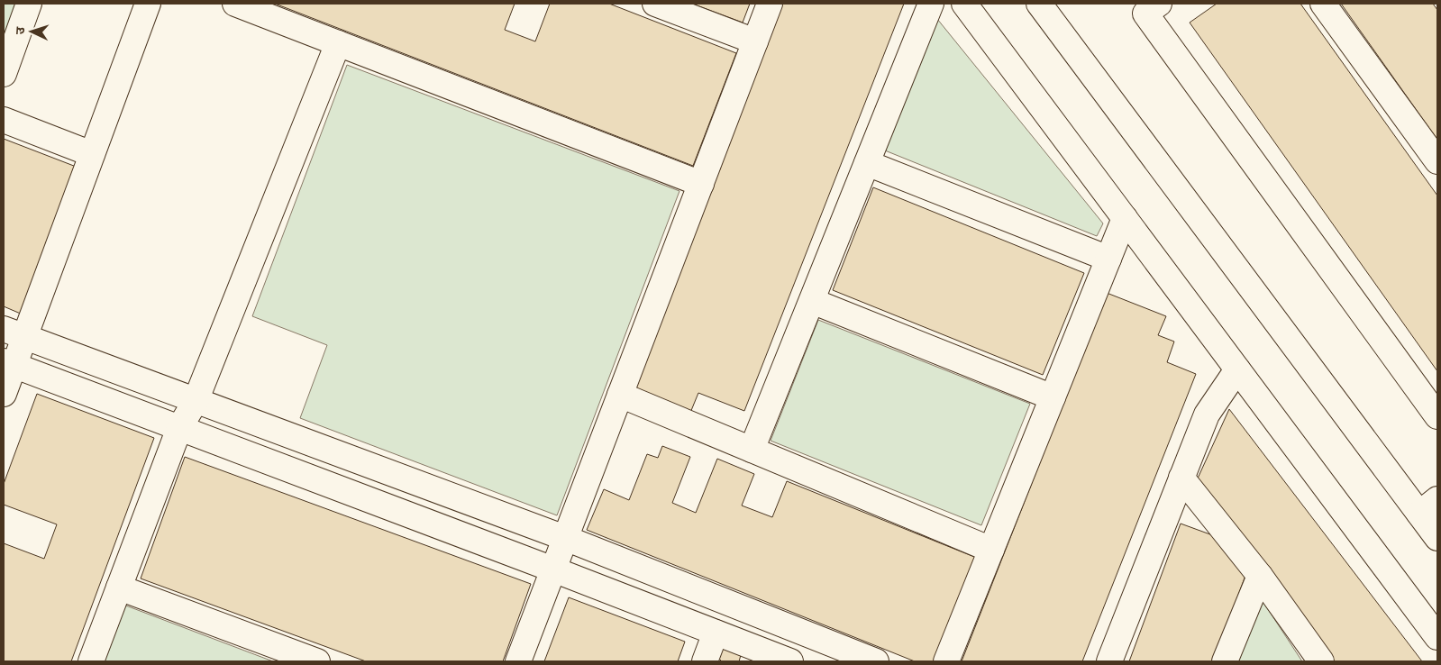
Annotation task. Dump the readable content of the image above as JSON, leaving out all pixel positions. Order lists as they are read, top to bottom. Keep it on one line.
{"north":"left"}
